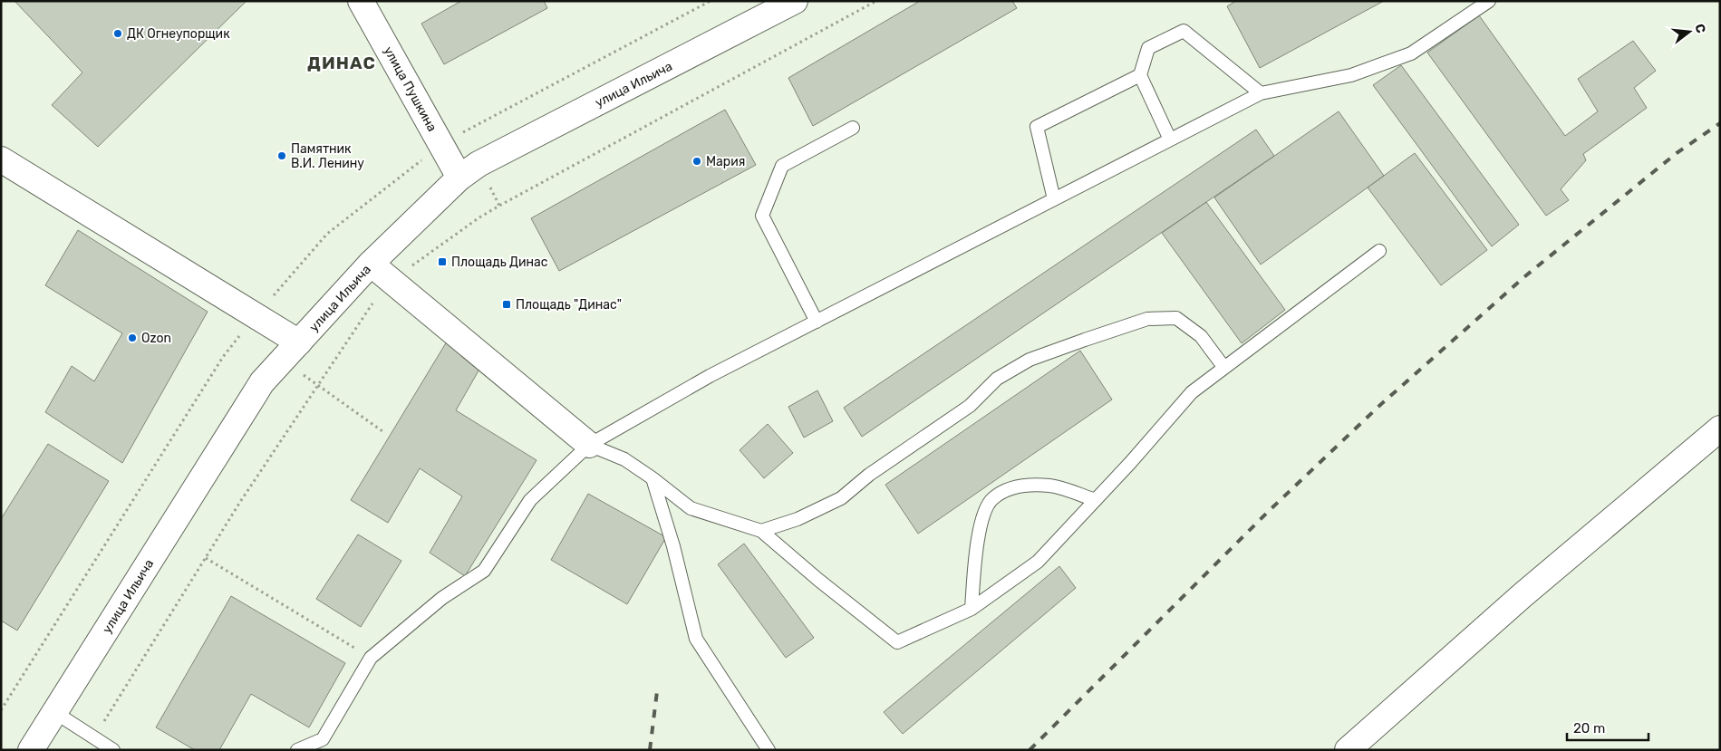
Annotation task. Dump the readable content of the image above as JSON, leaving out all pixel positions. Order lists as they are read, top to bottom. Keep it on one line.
{"streets":{"street":["улица Ильича","улица Пушкина"]},"crossings":[["улица Ильича","улица Пушкина"]],"districts":["ДИНАС"],"places":{"other":["ДК Огнеупорщик","Памятник В.И. Ленину","Мария","Ozon"],"transit":["Площадь Динас","Площадь \"Динас\""]},"scale_bar":"20 m","north":"right"}
